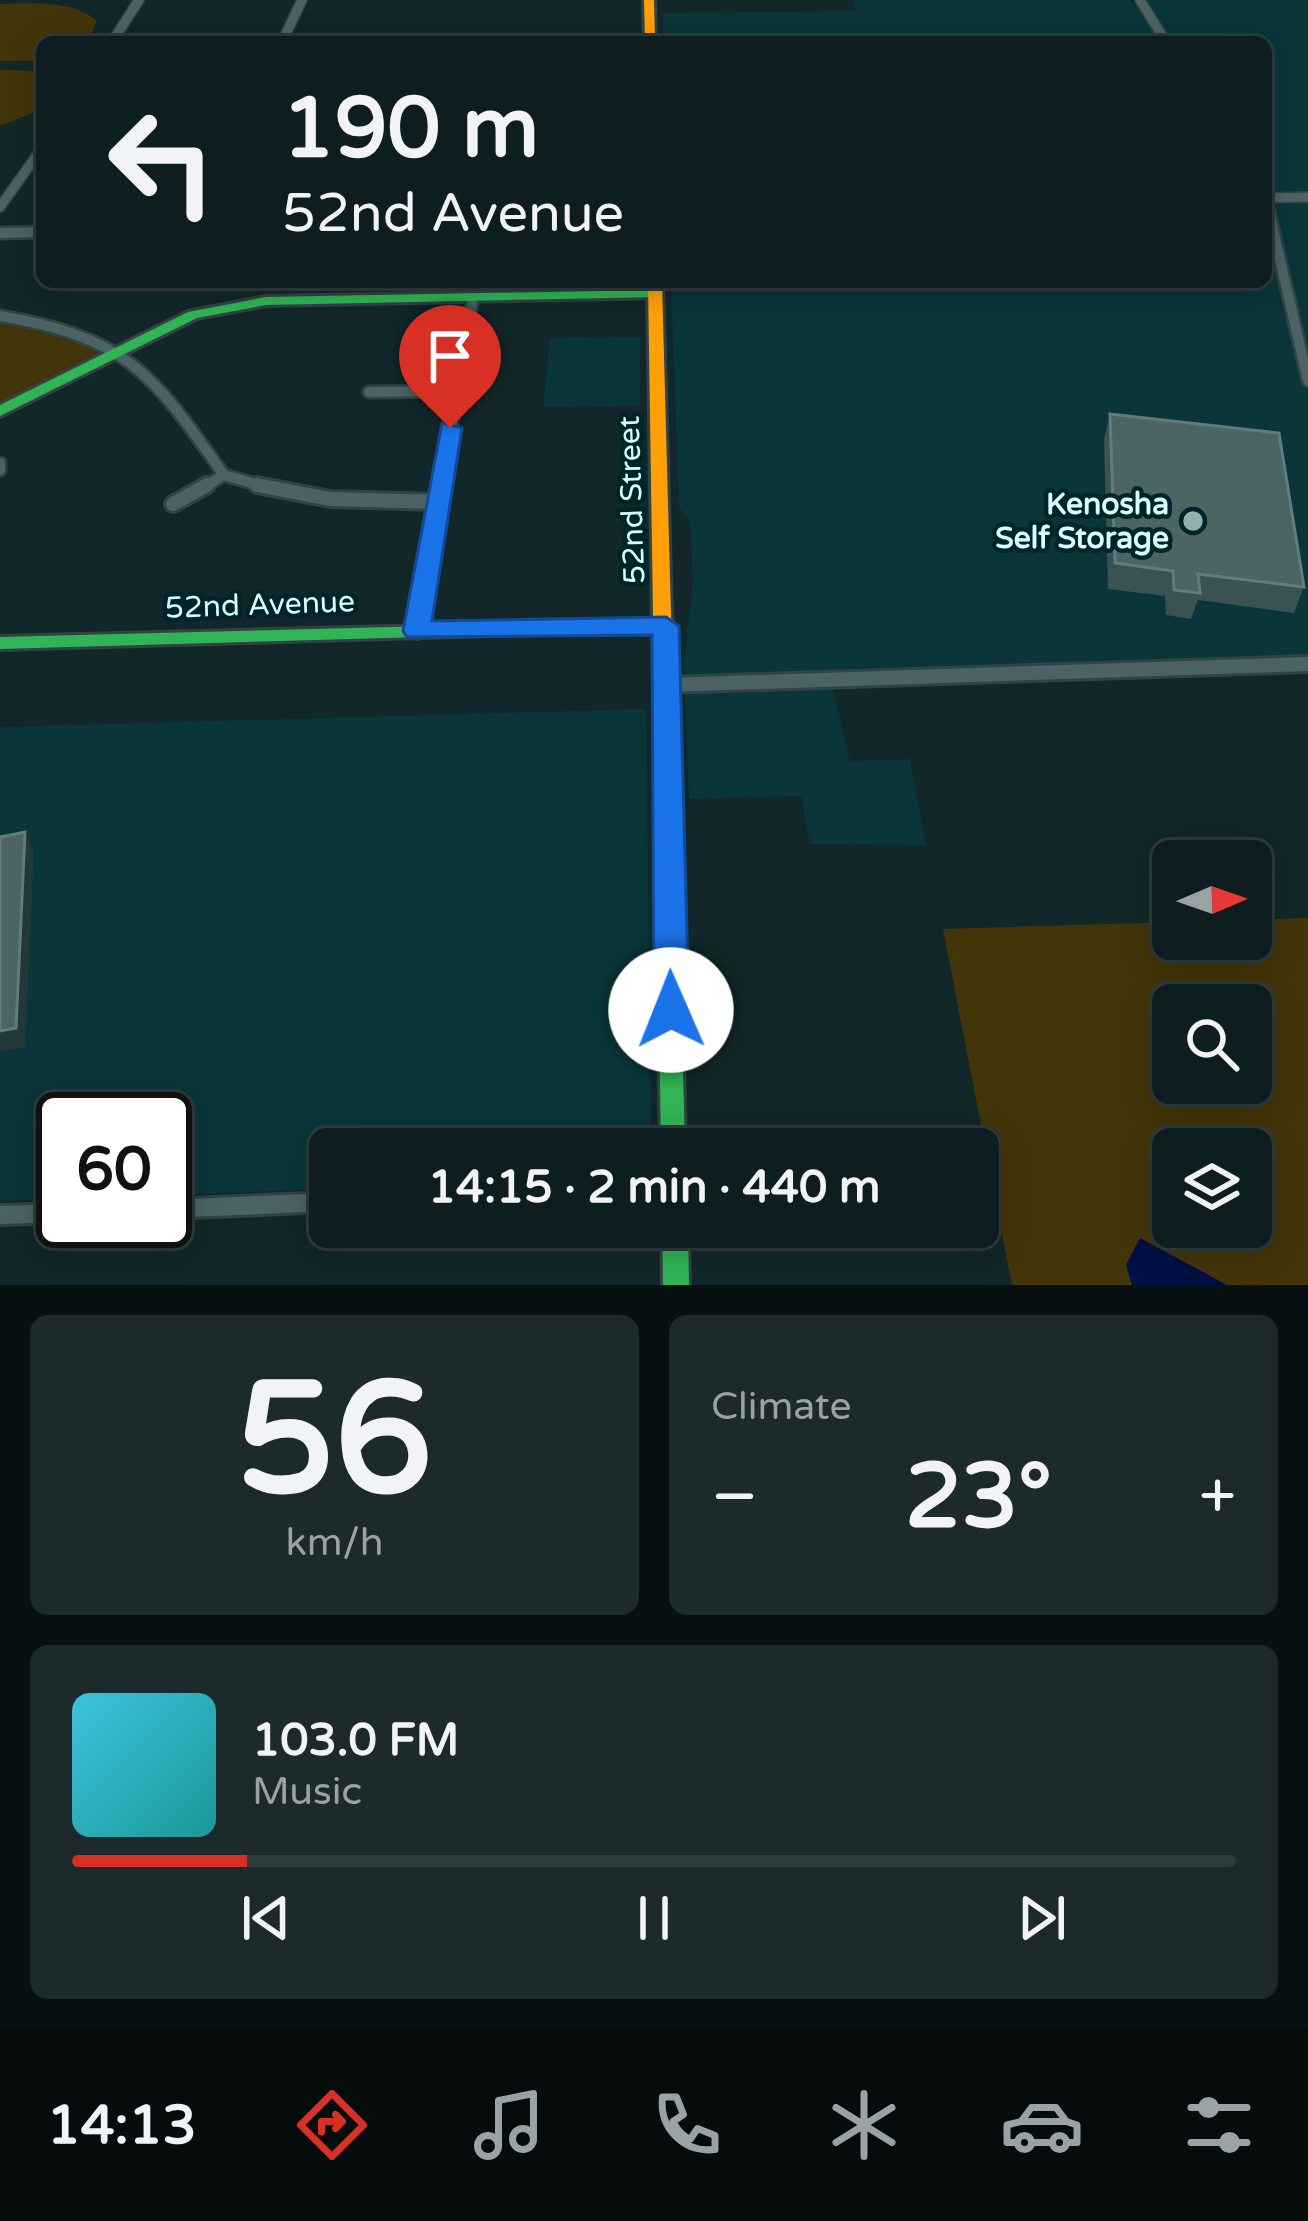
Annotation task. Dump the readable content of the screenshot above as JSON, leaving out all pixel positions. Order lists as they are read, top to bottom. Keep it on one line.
{"streets":{"street":["52nd Street","52nd Avenue"]},"crossings":[["52nd Street","52nd Avenue"]],"places":["Kenosha Self Storage"],"north":"right","page":{"turn":["190 m","52nd Avenue"],"limit":"60","trip":"14:15 · 2 min · 440 m","tile":[["56","km/h"],"Climate"],"heat":["−","23°","+"],"song":["103.0 FM","Music"],"tabs":"14:13"}}
